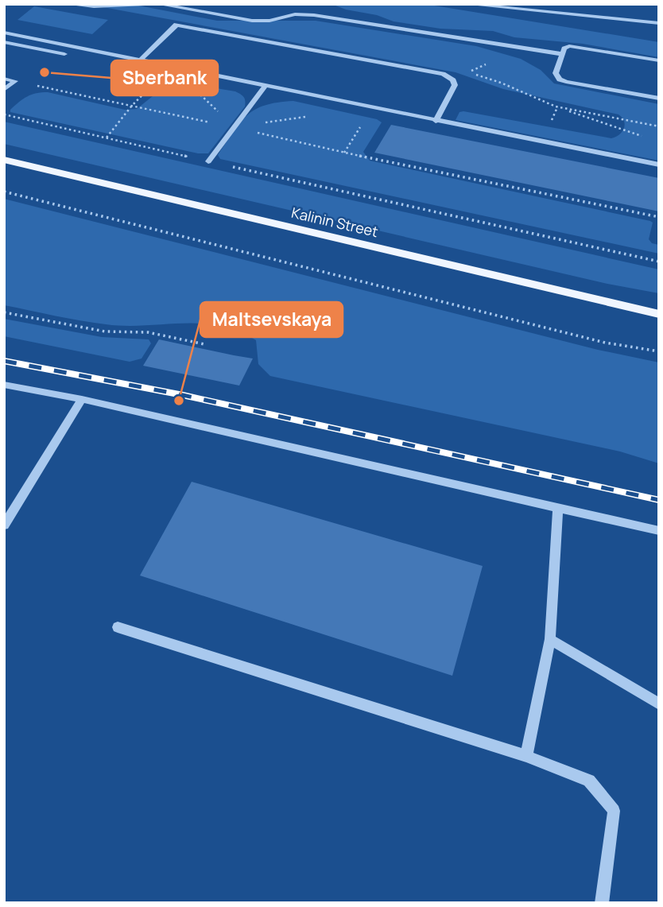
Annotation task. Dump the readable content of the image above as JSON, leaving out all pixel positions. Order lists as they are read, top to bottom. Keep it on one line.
{"streets":{"main road":["Kalinin Street"]},"places":["Sberbank","Maltsevskaya"]}
